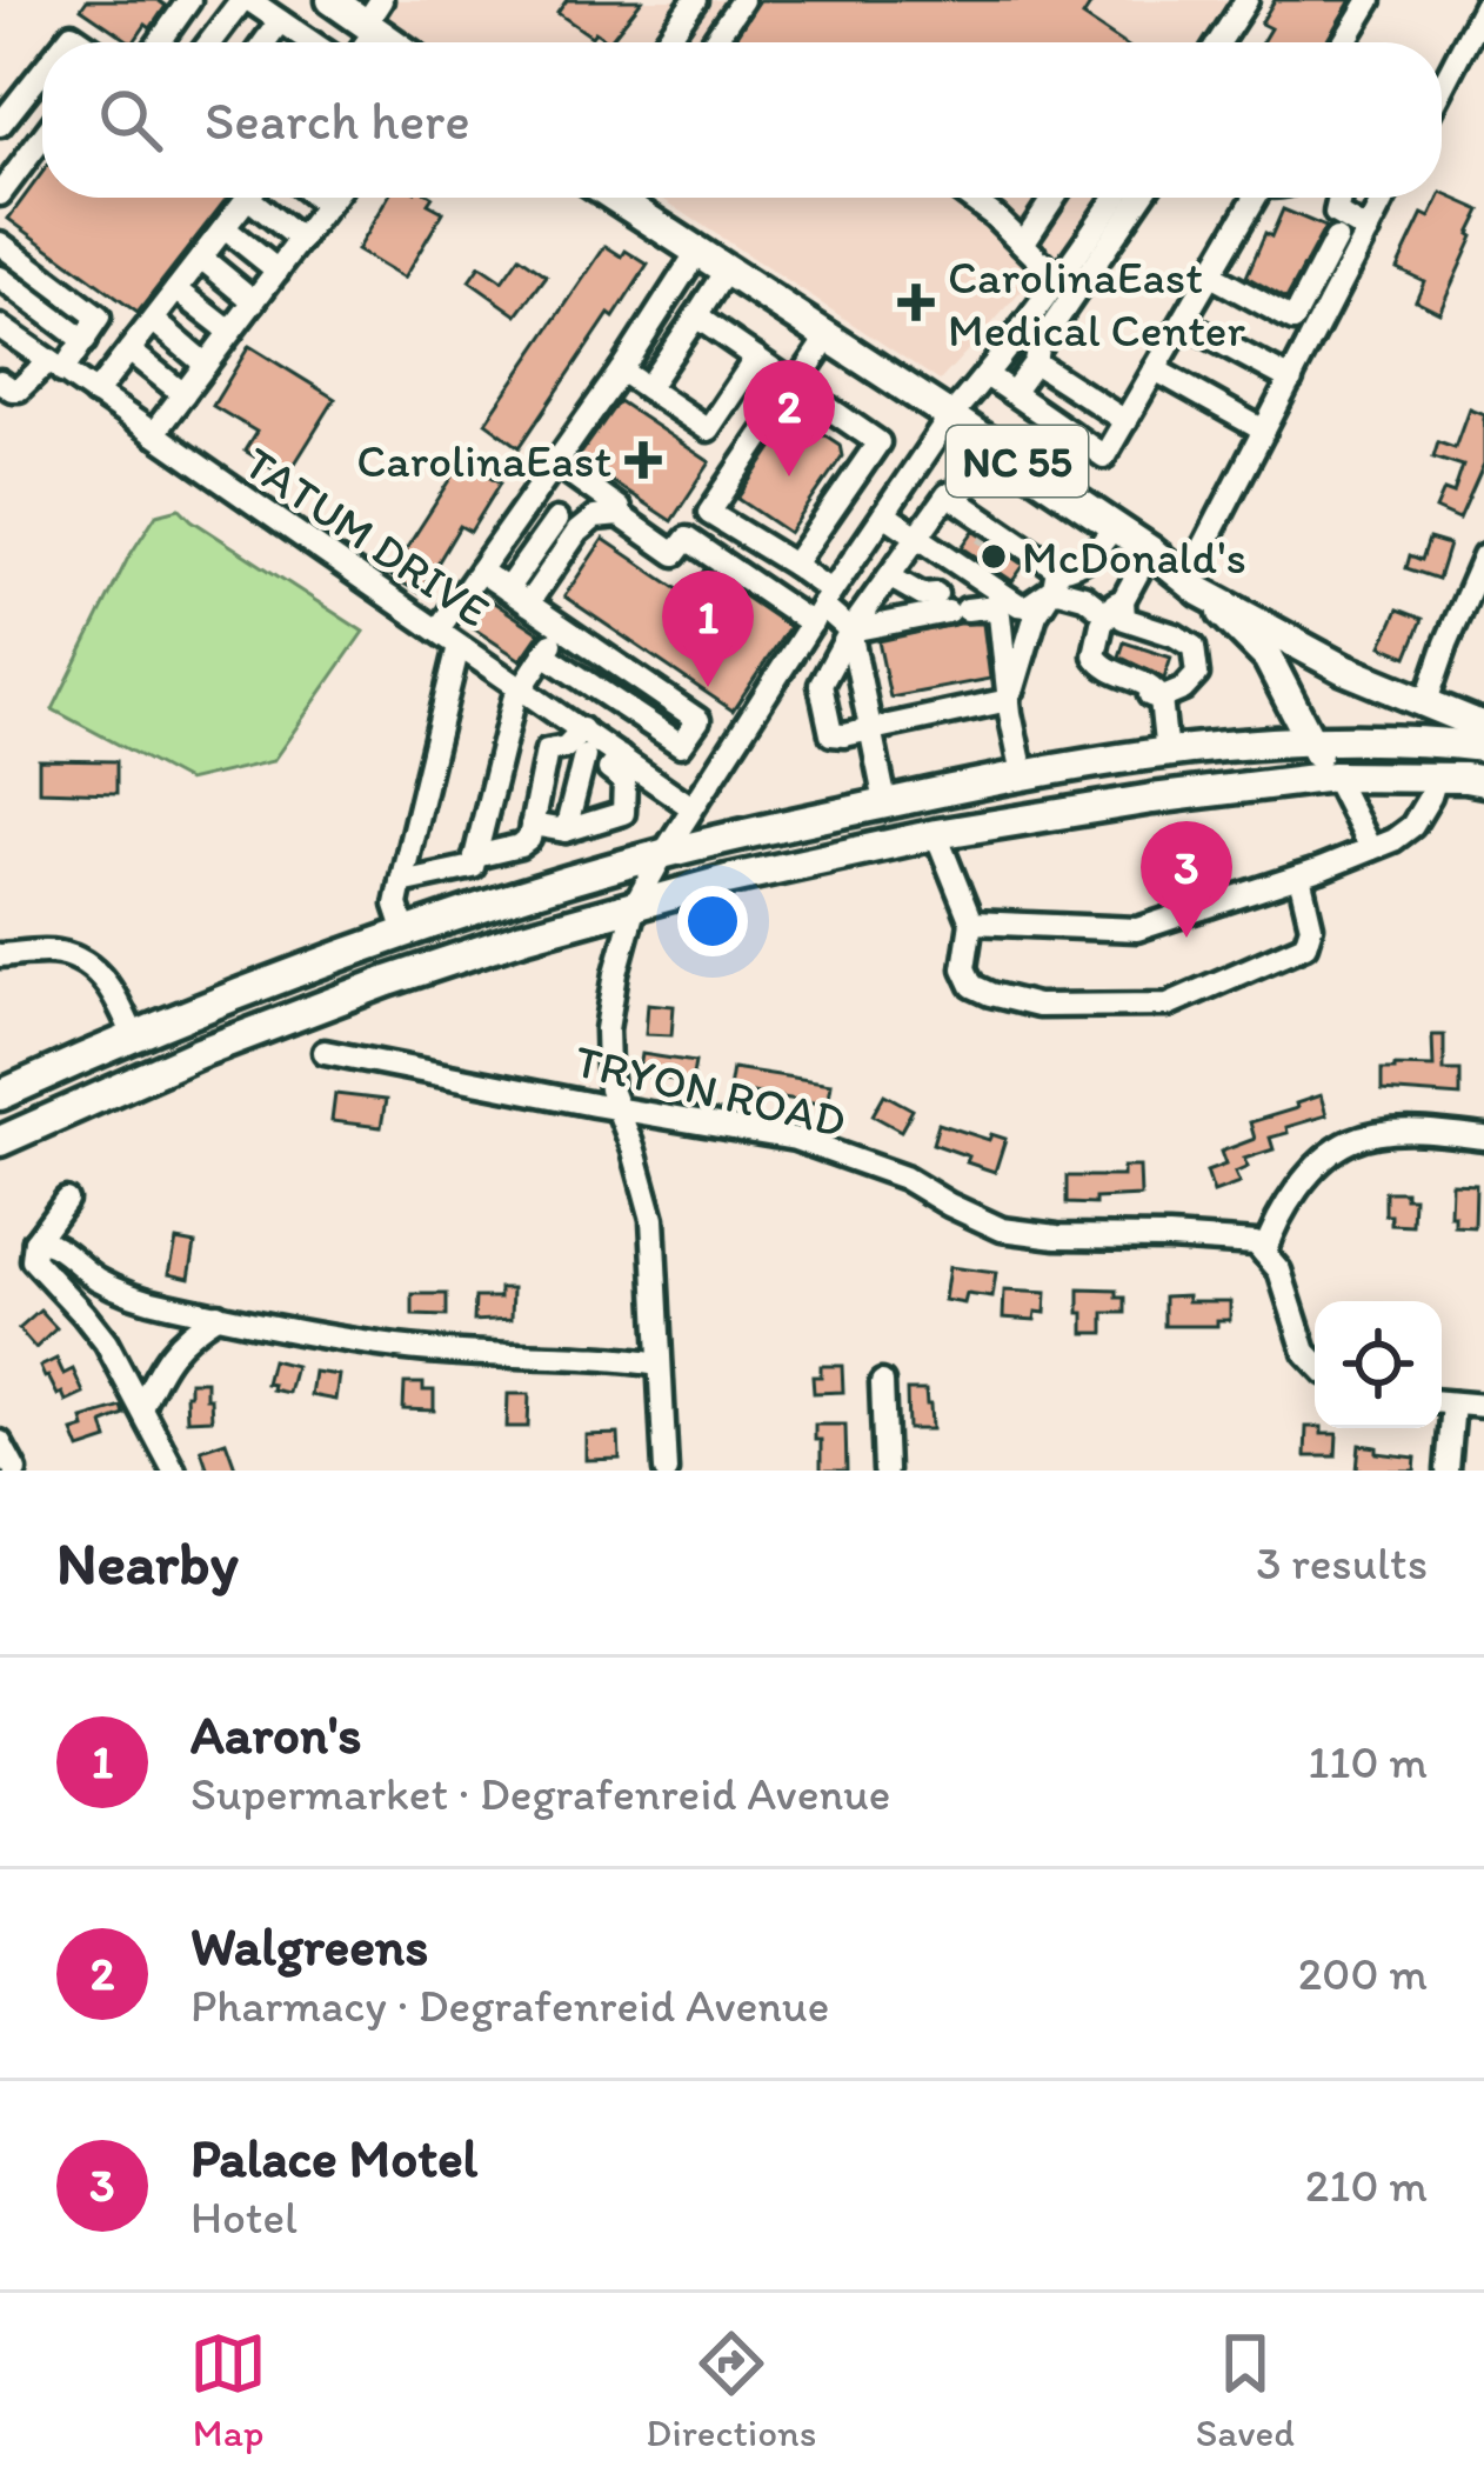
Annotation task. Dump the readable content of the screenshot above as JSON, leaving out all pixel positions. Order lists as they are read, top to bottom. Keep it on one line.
{"streets":{"main road":["NC 55"],"street":["TATUM DRIVE","TRYON ROAD"]},"places":{"health":["CarolinaEast Medical Center","CarolinaEast"],"other":["McDonald's"]},"page":{"search":"Search here","pins":["2","1","3"],"heading":["Nearby","3 results"],"list":[{"mark":"1","name":"Aaron's","note":"Supermarket · Degrafenreid Avenue","value":"110 m"},{"mark":"2","name":"Walgreens","note":"Pharmacy · Degrafenreid Avenue","value":"200 m"},{"mark":"3","name":"Palace Motel","note":"Hotel","value":"210 m"}],"nav":["Map","Directions","Saved"]}}
